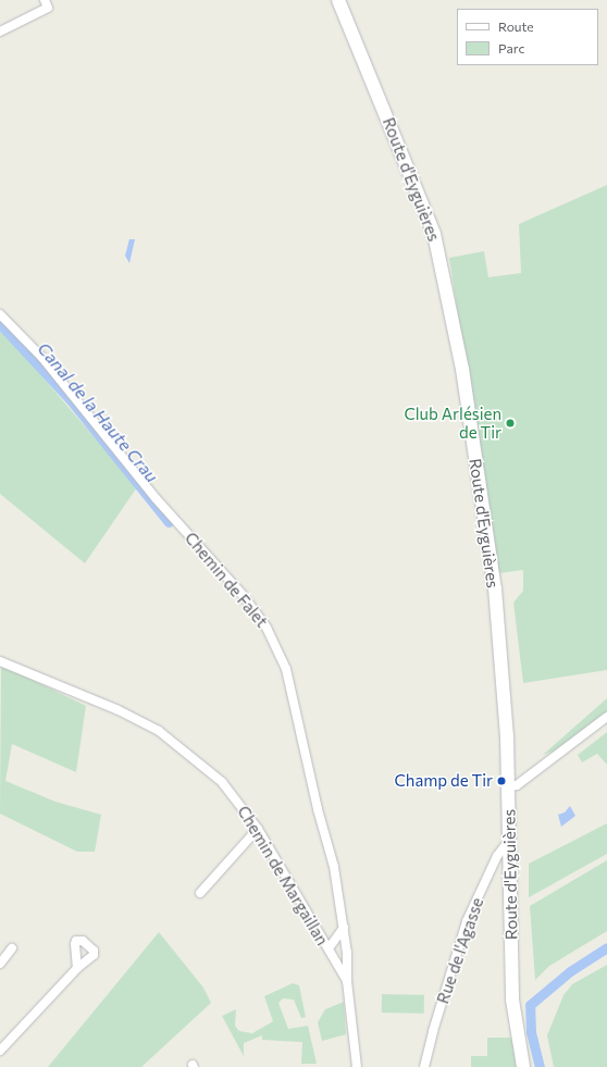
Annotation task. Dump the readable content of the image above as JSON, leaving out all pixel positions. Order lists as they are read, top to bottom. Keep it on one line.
{"streets":{"main road":["Route d'Eyguières"],"street":["Chemin de Falet","Chemin de Margaillan","Rue de l'Agasse"]},"crossings":[["Route d'Eyguières","Rue de l'Agasse"],["Chemin de Falet","Chemin de Margaillan"]],"water":["Canal de la Haute Crau"],"places":["Club Arlésien de Tir","Champ de Tir"],"legend":["Route","Parc"]}
